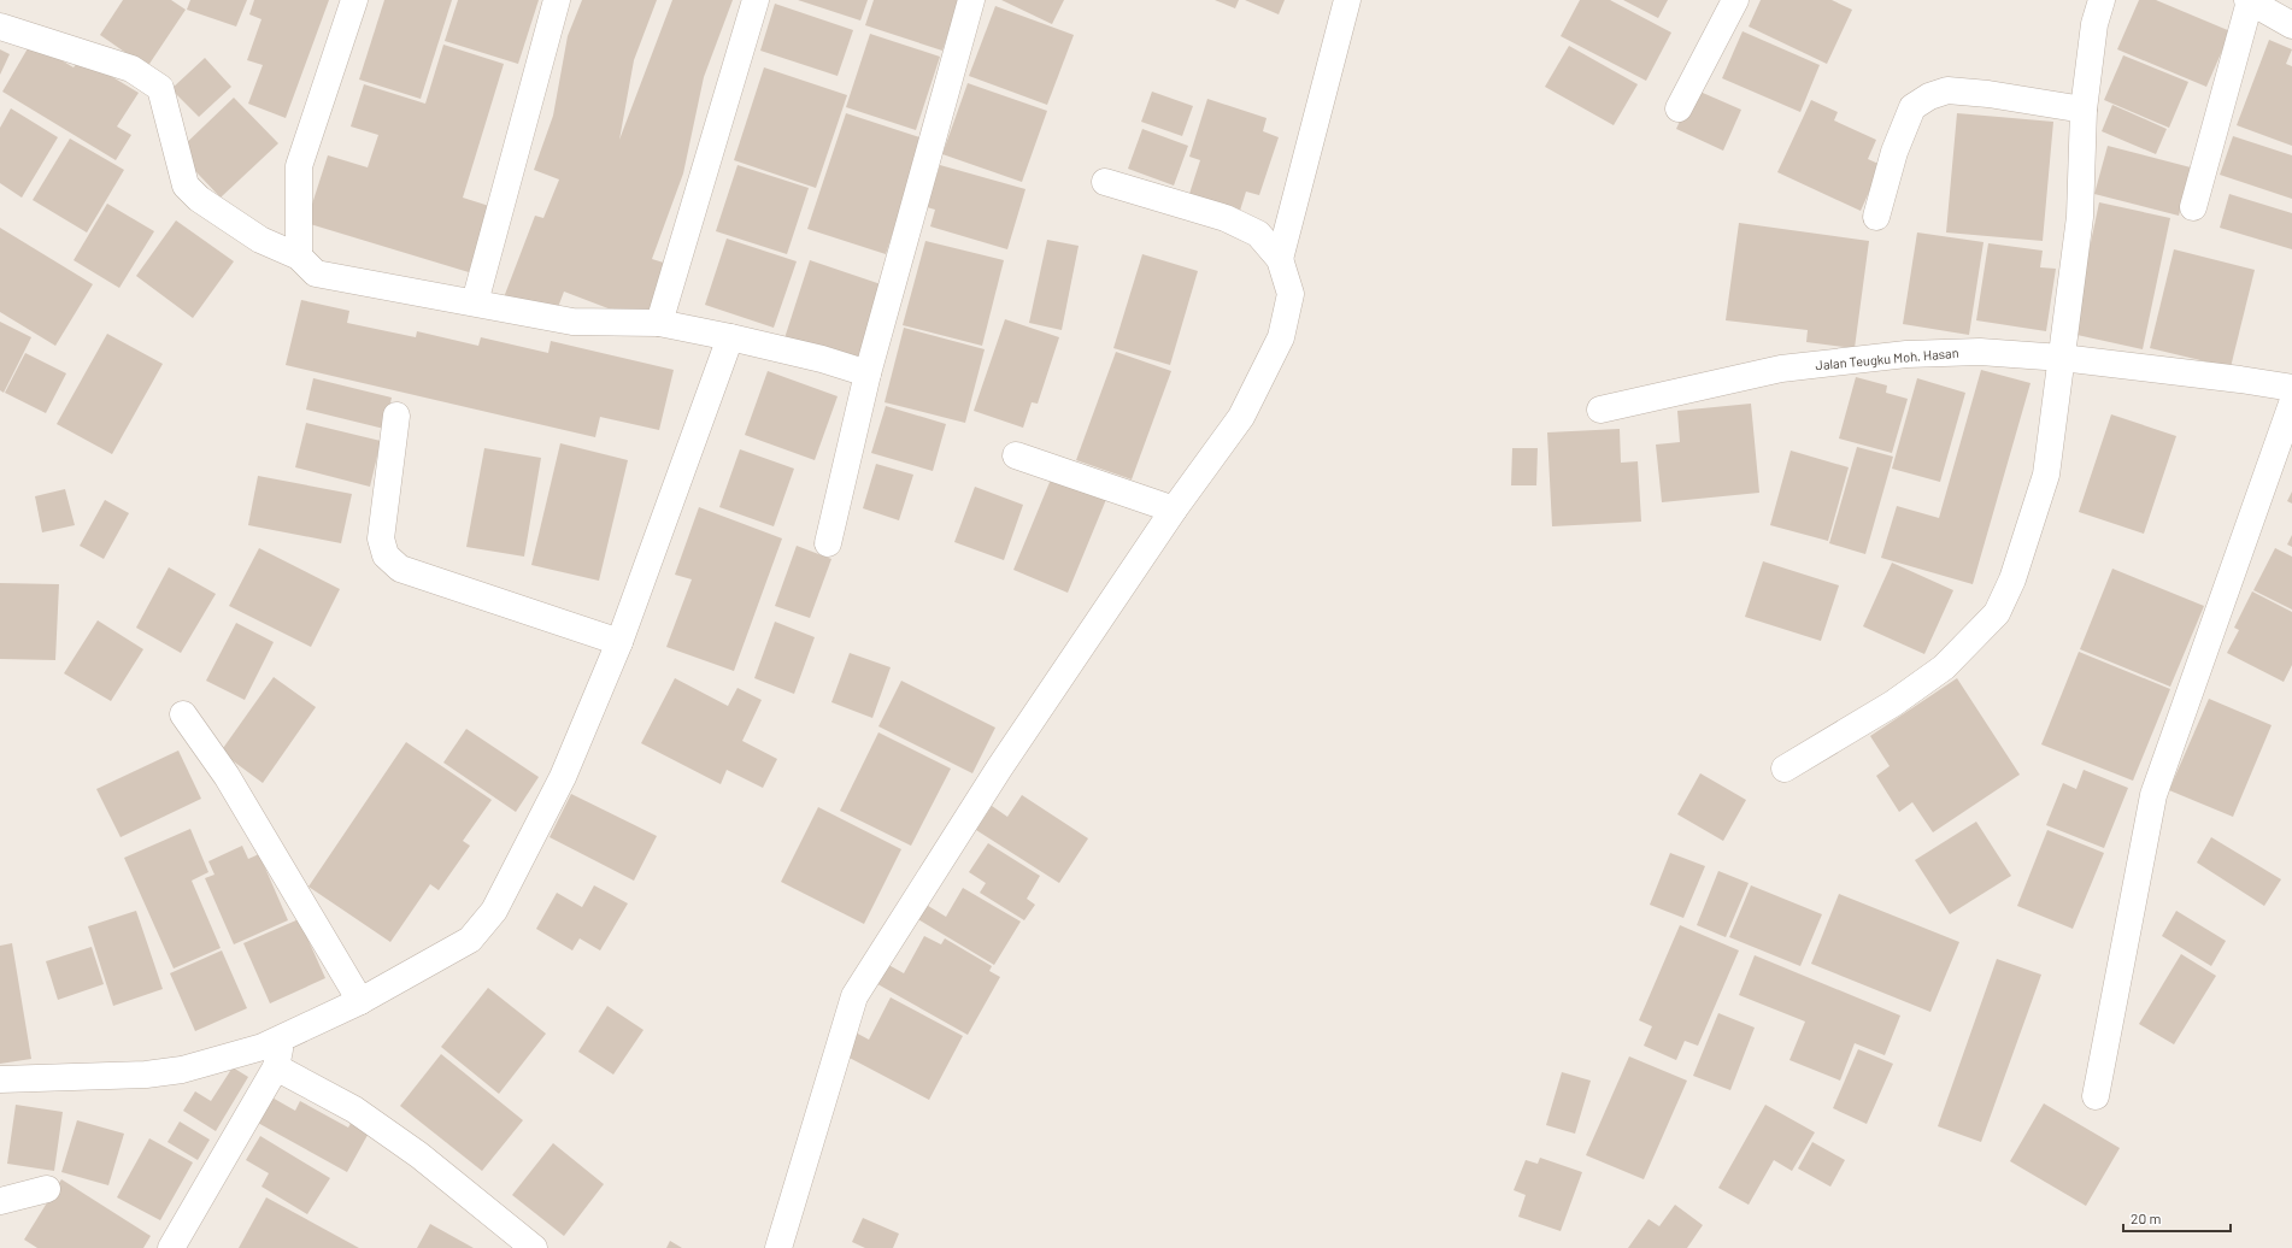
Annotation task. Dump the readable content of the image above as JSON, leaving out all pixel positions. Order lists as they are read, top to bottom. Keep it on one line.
{"streets":{"street":["Jalan Teugku Moh. Hasan"]},"scale_bar":"20 m"}
